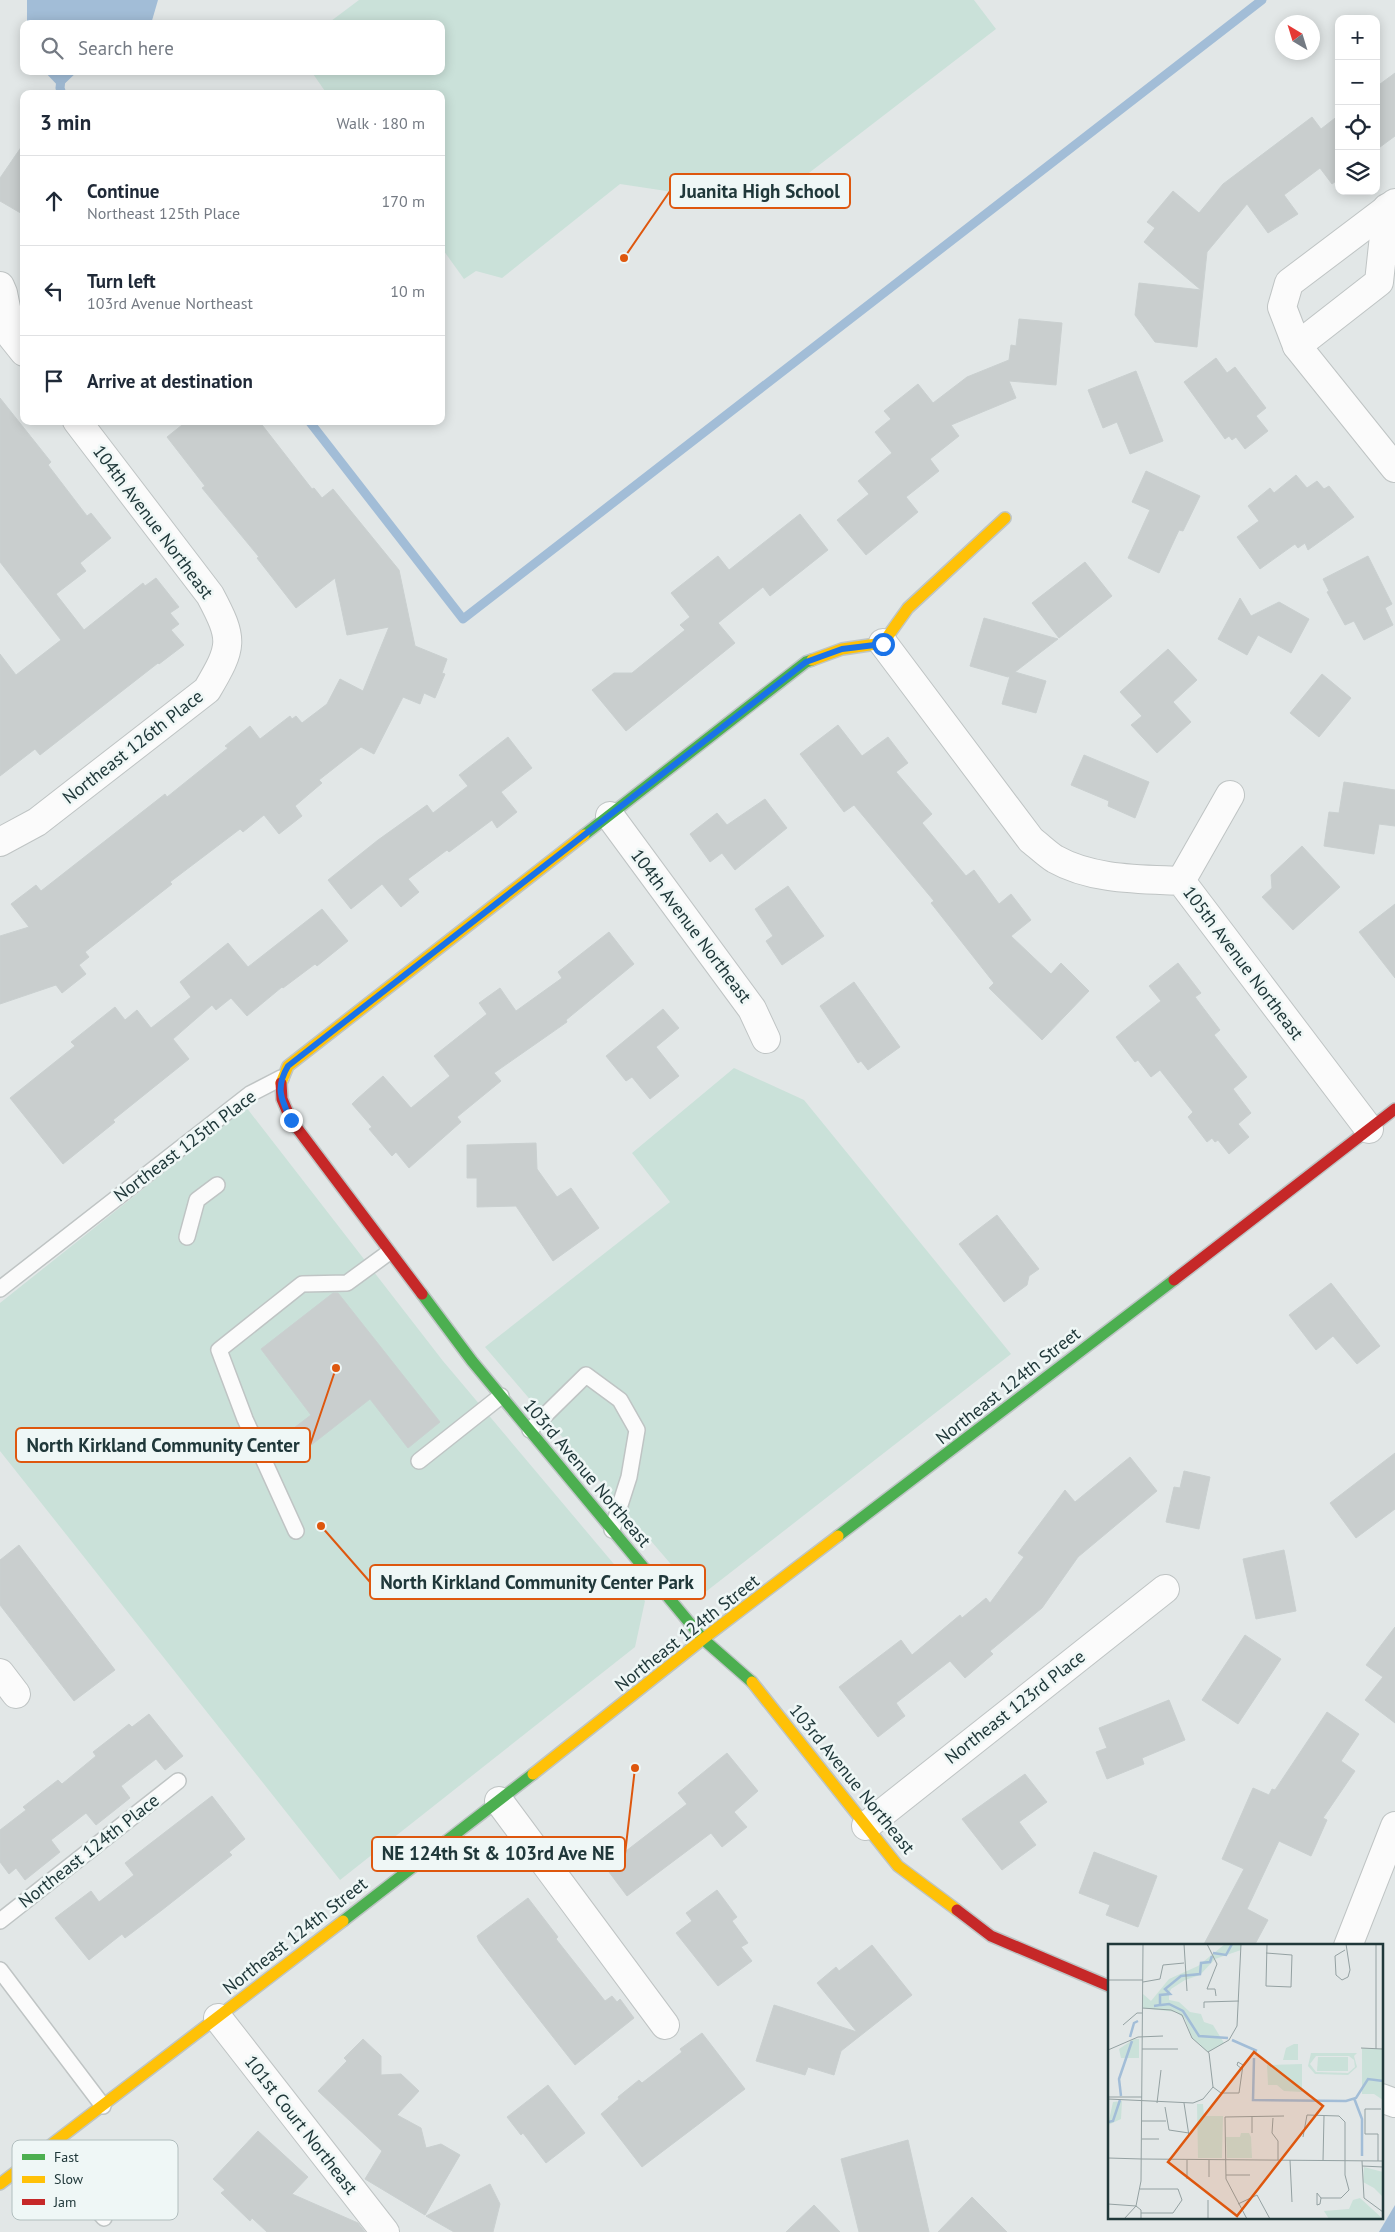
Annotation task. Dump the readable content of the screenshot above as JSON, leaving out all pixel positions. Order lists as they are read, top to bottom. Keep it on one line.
{"streets":{"street":["104th Avenue Northeast","Northeast 126th Place","105th Avenue Northeast","Northeast 125th Place","Northeast 124th Street","103rd Avenue Northeast","Northeast 123rd Place","101st Court Northeast"],"lane":["Northeast 124th Place"]},"crossings":[["104th Avenue Northeast","Northeast 126th Place"],["104th Avenue Northeast","Northeast 125th Place"],["105th Avenue Northeast","Northeast 125th Place"],["105th Avenue Northeast","Northeast 124th Street"],["Northeast 125th Place","103rd Avenue Northeast"],["Northeast 124th Street","103rd Avenue Northeast"],["Northeast 124th Street","101st Court Northeast"],["103rd Avenue Northeast","Northeast 123rd Place"]],"places":["Juanita High School","North Kirkland Community Center","North Kirkland Community Center Park","NE 124th St & 103rd Ave NE"],"legend":["Fast","Slow","Jam"],"north":"top left","page":{"map_buttons":["+","−"],"search":"Search here","heading":["3 min","Walk · 180 m"],"list":[["Continue","Northeast 125th Place","170 m"],["Turn left","103rd Avenue Northeast","10 m"],"Arrive at destination"]}}
